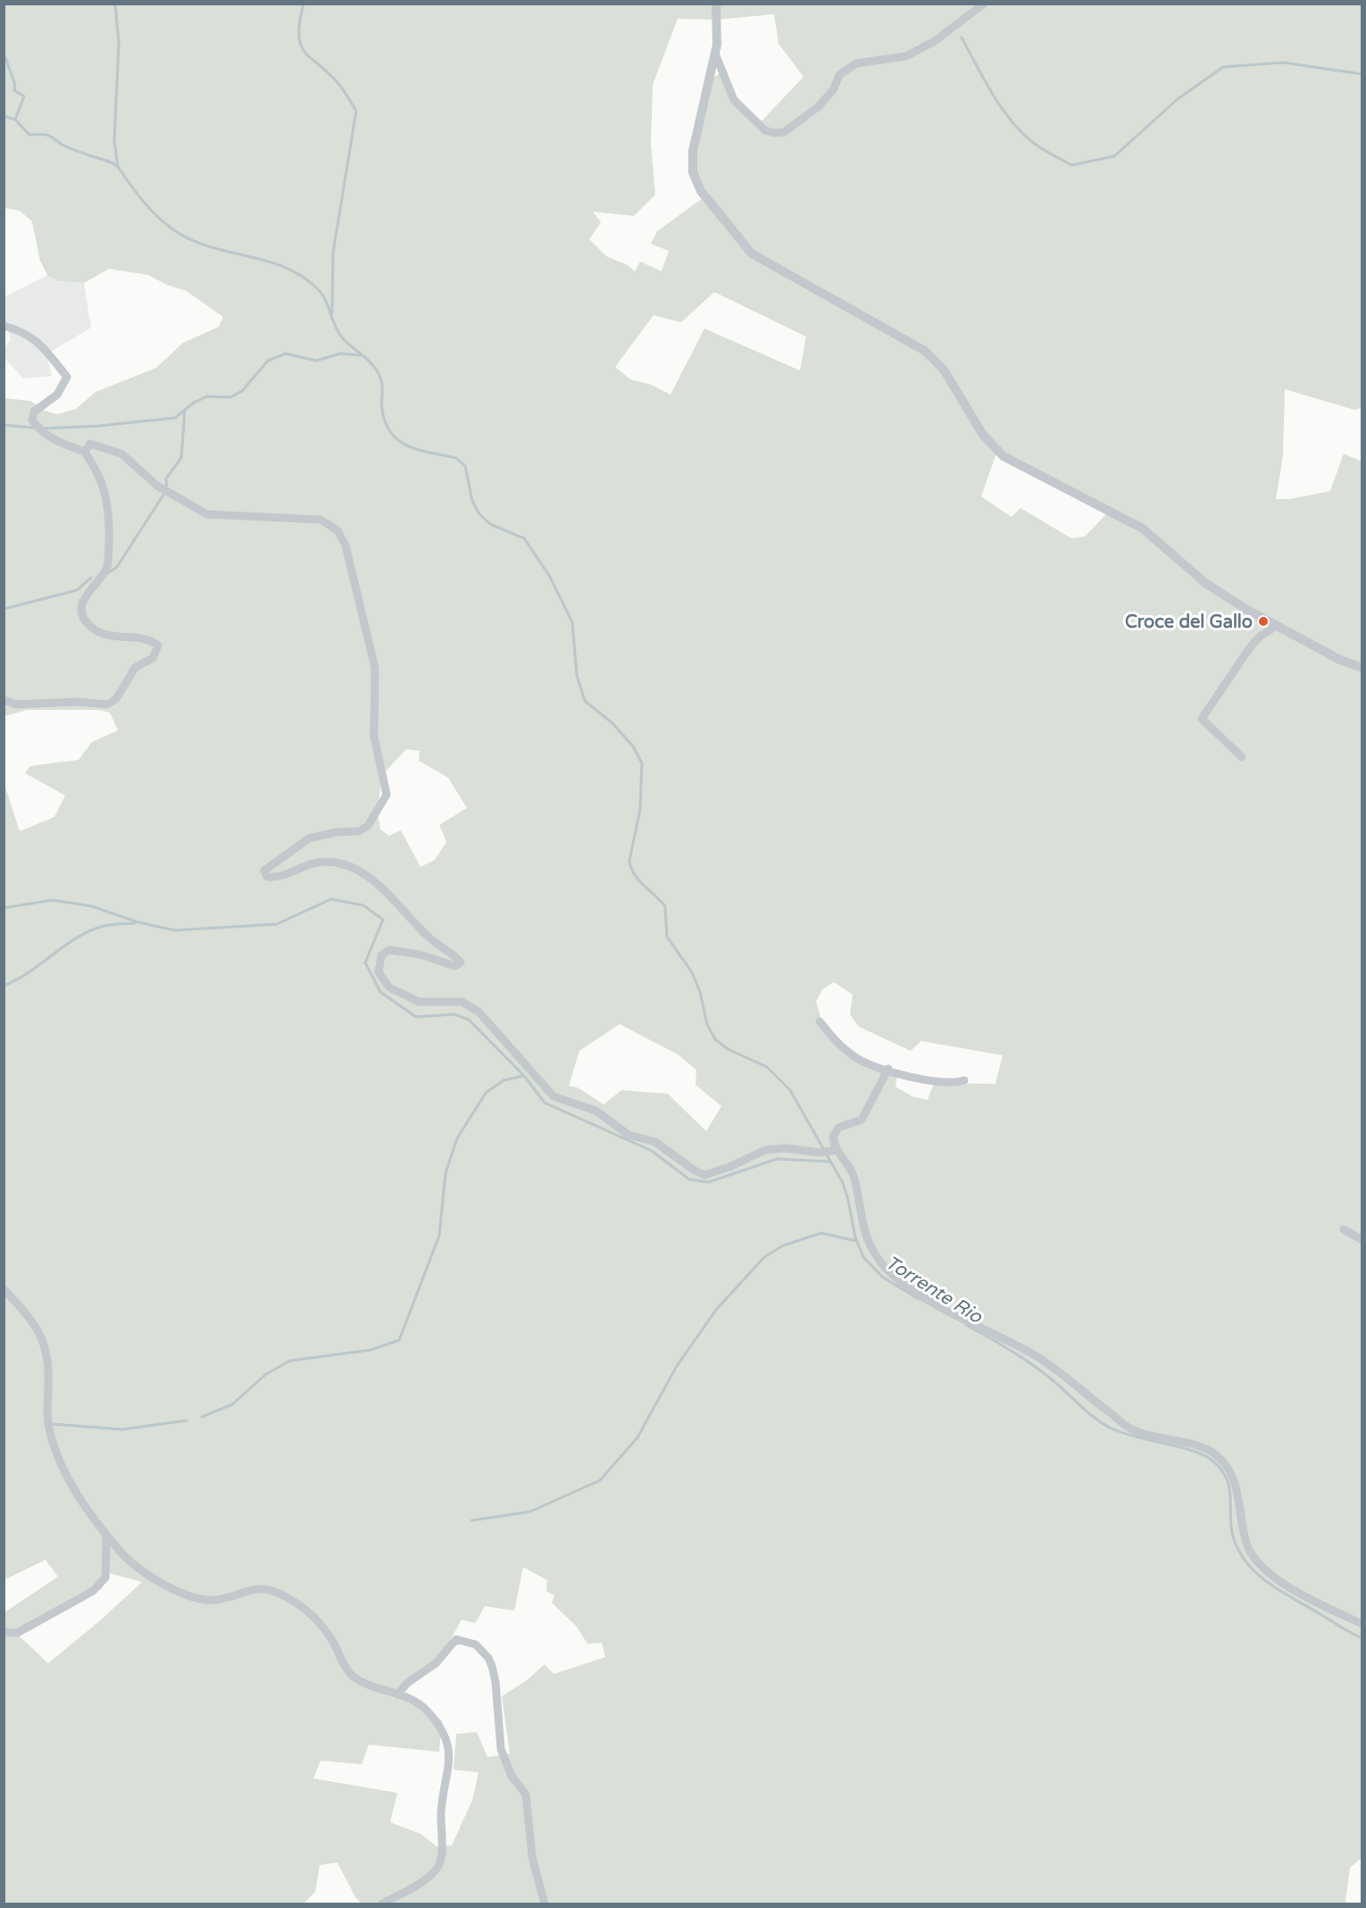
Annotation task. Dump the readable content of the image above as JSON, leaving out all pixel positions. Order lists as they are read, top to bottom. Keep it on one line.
{"water":["Torrente Rio"],"places":["Croce del Gallo"]}
